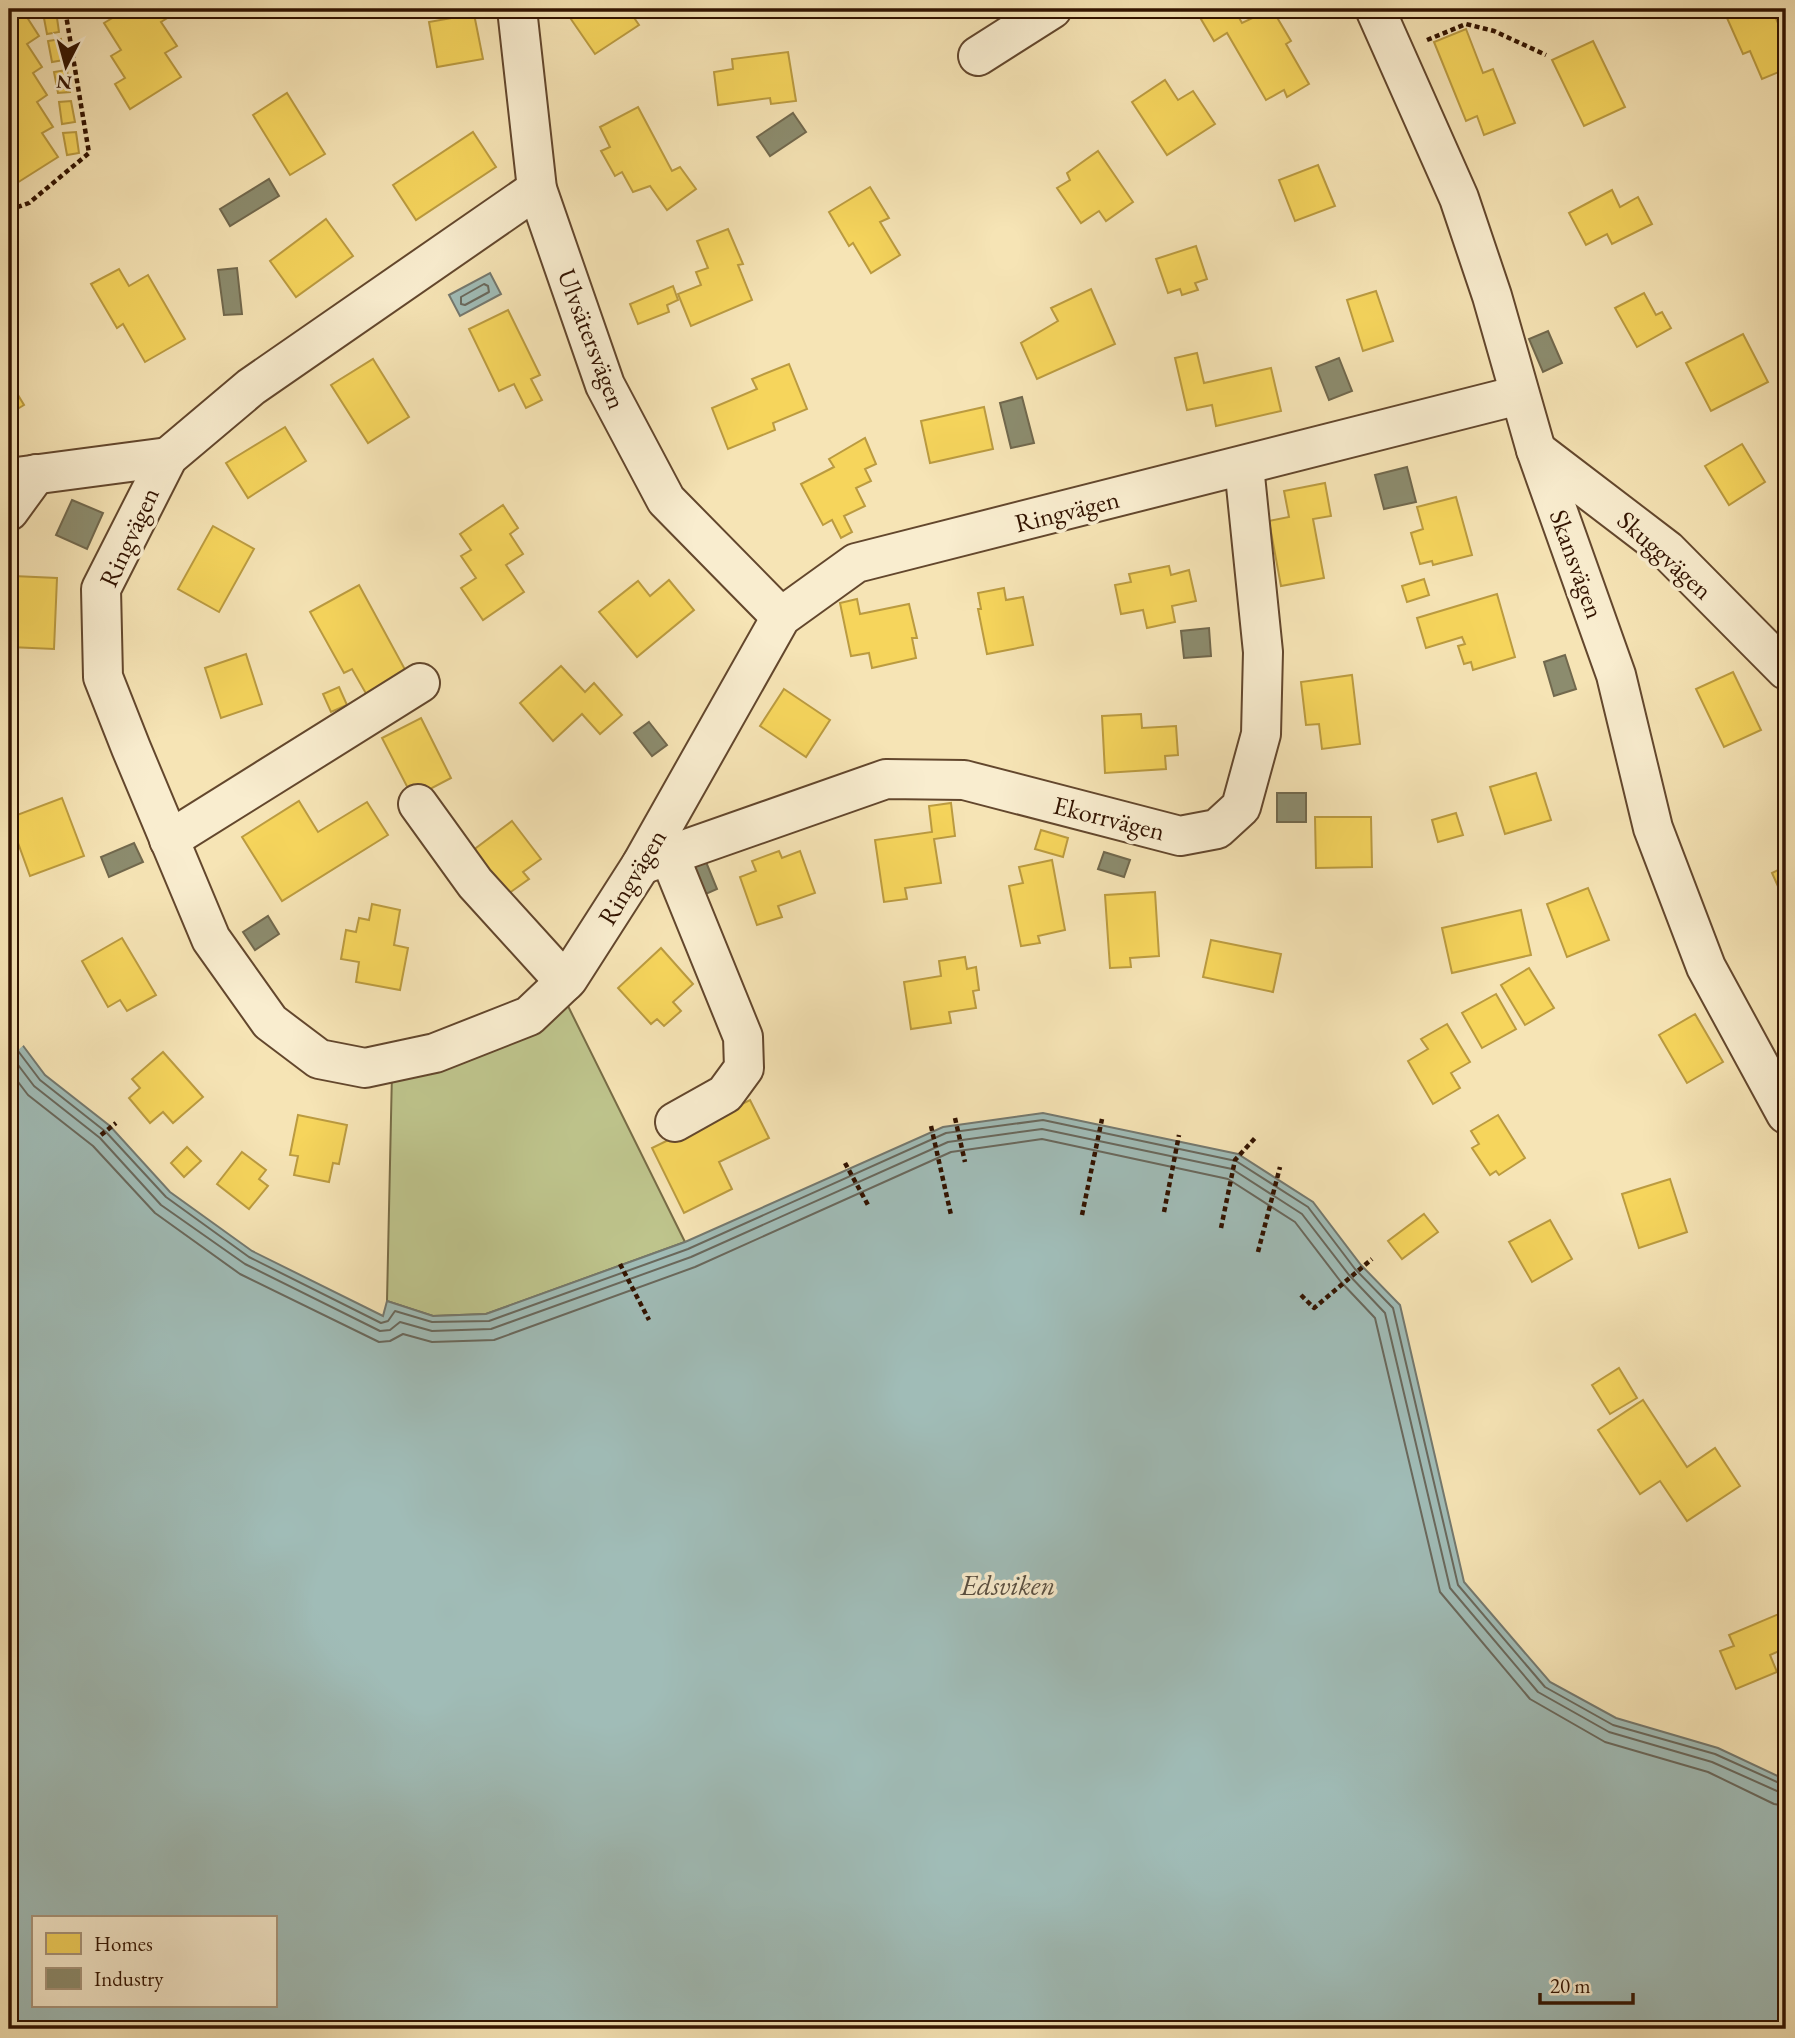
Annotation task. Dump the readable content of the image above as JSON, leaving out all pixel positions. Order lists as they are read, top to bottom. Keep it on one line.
{"streets":{"street":["Ulvsätersvägen","Ringvägen","Skuggvägen","Skansvägen","Ekorrvägen"]},"crossings":[["Ulvsätersvägen","Ringvägen"],["Ringvägen","Skansvägen"],["Ringvägen","Ekorrvägen"],["Skuggvägen","Skansvägen"]],"water":["Edsviken"],"legend":["Homes","Industry"],"scale_bar":"20 m","north":"bottom"}
